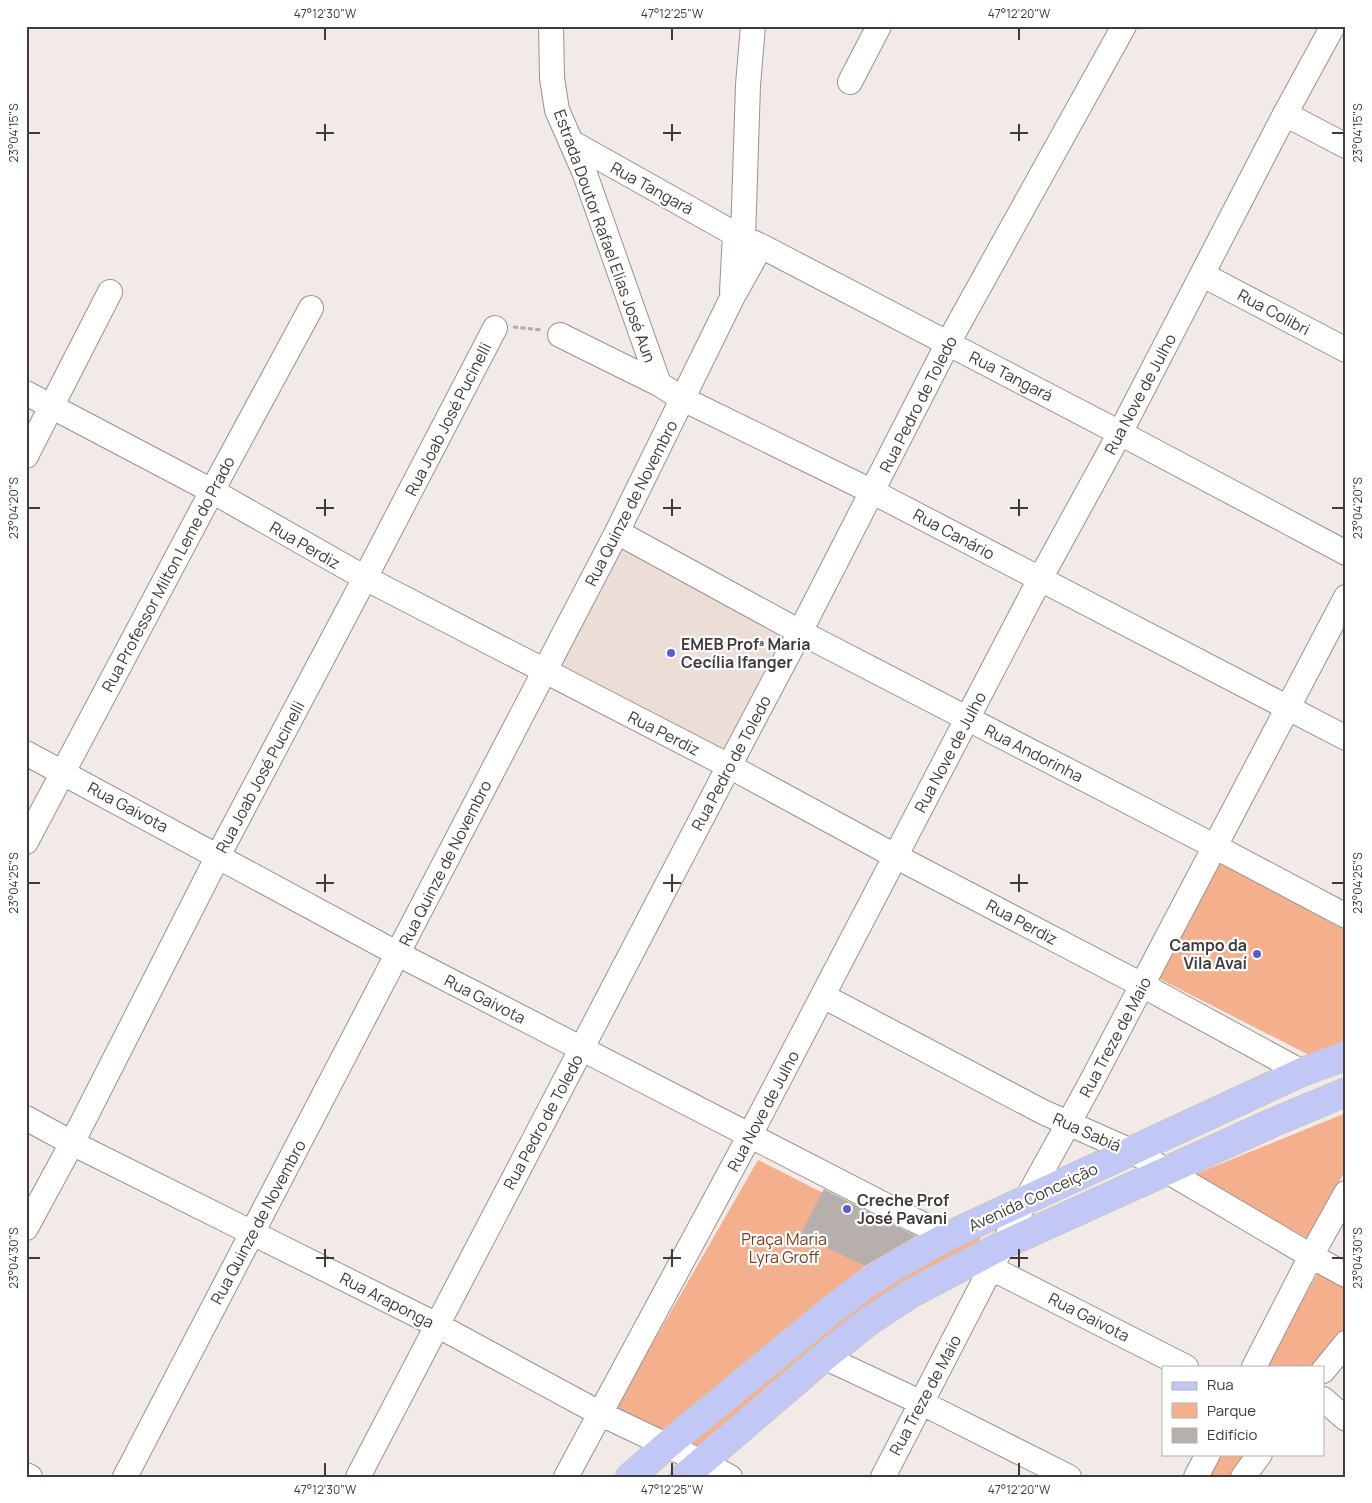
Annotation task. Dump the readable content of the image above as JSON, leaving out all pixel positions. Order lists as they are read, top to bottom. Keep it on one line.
{"streets":{"main road":["Avenida Conceição"],"street":["Rua Tangará","Estrada Doutor Rafael Elias José Aun","Rua Colibri","Rua Nove de Julho","Rua Pedro de Toledo","Rua Joab José Pucinelli","Rua Quinze de Novembro","Rua Canário","Rua Perdiz","Rua Professor Milton Leme do Prado","Rua Andorinha","Rua Gaivota","Rua Treze de Maio","Rua Sabiá","Rua Araponga"]},"crossings":[["Rua Tangará","Estrada Doutor Rafael Elias José Aun"],["Rua Tangará","Rua Nove de Julho"],["Rua Tangará","Rua Pedro de Toledo"],["Rua Tangará","Rua Quinze de Novembro"],["Estrada Doutor Rafael Elias José Aun","Rua Canário"],["Rua Colibri","Rua Nove de Julho"],["Rua Nove de Julho","Rua Canário"],["Rua Nove de Julho","Rua Perdiz"],["Rua Nove de Julho","Rua Andorinha"],["Rua Nove de Julho","Rua Gaivota"],["Rua Nove de Julho","Rua Sabiá"],["Rua Nove de Julho","Rua Araponga"],["Rua Pedro de Toledo","Rua Canário"],["Rua Pedro de Toledo","Rua Perdiz"],["Rua Pedro de Toledo","Rua Andorinha"],["Rua Pedro de Toledo","Rua Gaivota"],["Rua Pedro de Toledo","Rua Araponga"],["Rua Joab José Pucinelli","Rua Perdiz"],["Rua Joab José Pucinelli","Rua Gaivota"],["Rua Joab José Pucinelli","Rua Araponga"],["Rua Quinze de Novembro","Rua Canário"],["Rua Quinze de Novembro","Rua Perdiz"],["Rua Quinze de Novembro","Rua Andorinha"],["Rua Quinze de Novembro","Rua Gaivota"],["Rua Quinze de Novembro","Rua Araponga"],["Rua Canário","Rua Treze de Maio"],["Rua Perdiz","Rua Professor Milton Leme do Prado"],["Rua Perdiz","Rua Treze de Maio"],["Rua Perdiz","Avenida Conceição"],["Rua Professor Milton Leme do Prado","Rua Gaivota"],["Rua Andorinha","Rua Treze de Maio"],["Rua Gaivota","Rua Treze de Maio"],["Rua Gaivota","Avenida Conceição"],["Rua Treze de Maio","Rua Sabiá"],["Rua Treze de Maio","Avenida Conceição"],["Rua Sabiá","Avenida Conceição"],["Avenida Conceição","Rua Araponga"]],"parks":["Praça Maria Lyra Groff"],"places":["EMEB Profª Maria Cecília Ifanger","Campo da Vila Avaí","Creche Prof José Pavani"],"legend":["Rua","Parque","Edifício"],"coordinates":["47°12'30\"W","47°12'25\"W","47°12'20\"W","23°04'15\"S","23°04'20\"S","23°04'25\"S","23°04'30\"S"]}
